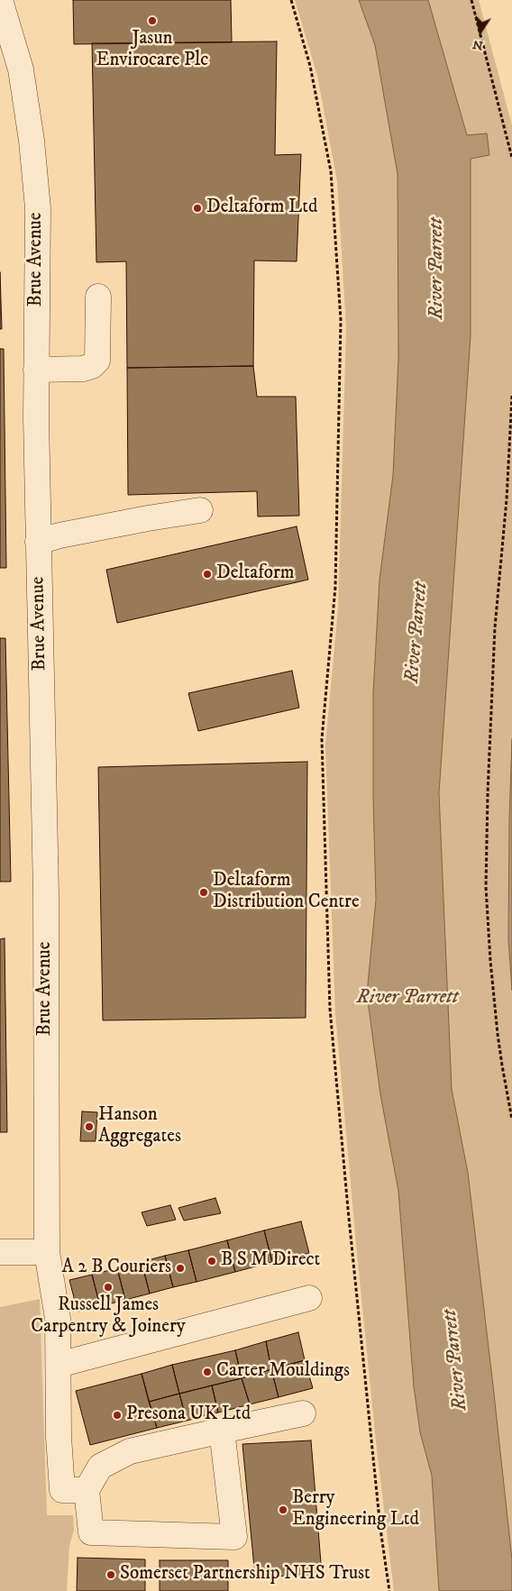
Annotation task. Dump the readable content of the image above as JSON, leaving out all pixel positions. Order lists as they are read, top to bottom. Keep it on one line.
{"streets":{"street":["Brue Avenue"]},"water":["River Parrett"],"places":["Jasun Envirocare Plc","Deltaform Ltd","Deltaform","Deltaform Distribution Centre","Hanson Aggregates","B S M Direct","A 2 B Couriers","Russell James Carpentry & Joinery","Carter Mouldings","Presona UK Ltd","Berry Engineering Ltd","Somerset Partnership NHS Trust"],"north":"bottom"}
